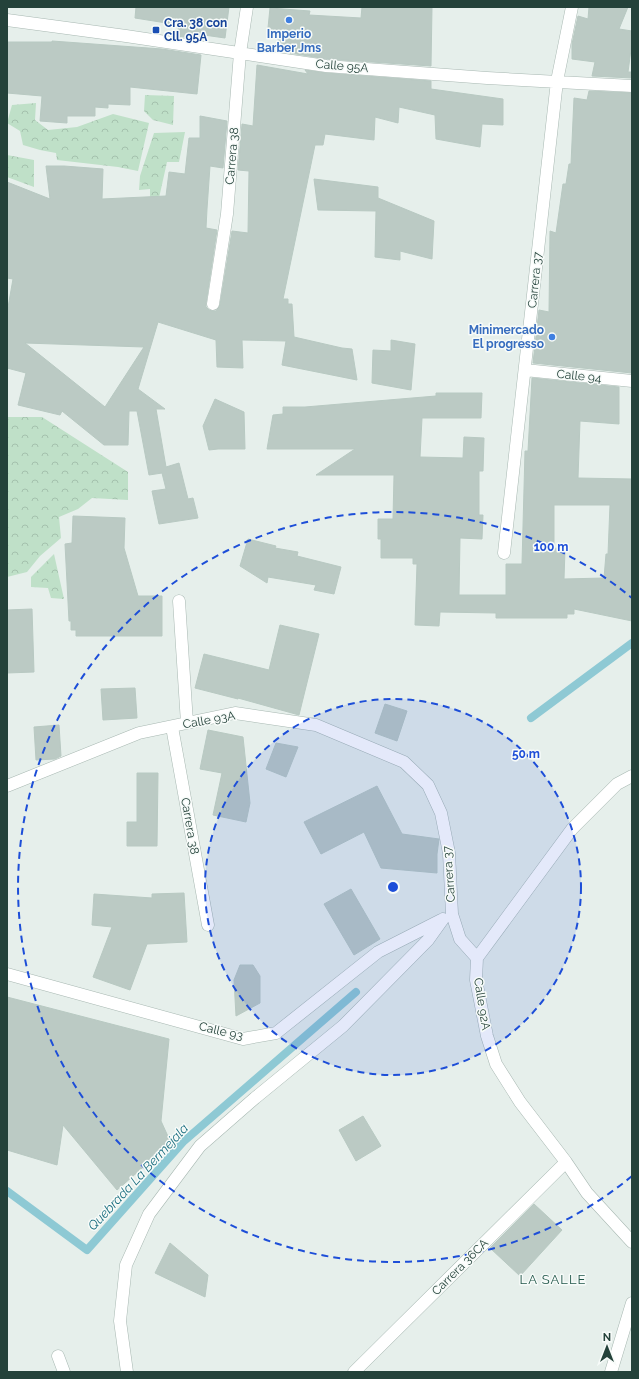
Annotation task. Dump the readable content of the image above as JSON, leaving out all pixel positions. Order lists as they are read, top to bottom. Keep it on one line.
{"streets":{"street":["Calle 95A","Carrera 38","Carrera 37","Calle 94","Calle 93A","Calle 92A","Calle 93","Carrera 36CA"]},"crossings":[["Calle 95A","Carrera 38"],["Calle 95A","Carrera 37"],["Carrera 38","Calle 93A"],["Carrera 37","Calle 94"],["Carrera 37","Calle 93A"],["Carrera 37","Calle 92A"],["Carrera 37","Calle 93"],["Calle 92A","Carrera 36CA"]],"districts":["LA SALLE"],"water":["Quebrada La Bermejala"],"places":{"other":["Imperio Barber Jms","Minimercado El progresso"],"transit":["Cra. 38 con Cll. 95A"]},"north":"top","rings":["100 m","50 m"]}
